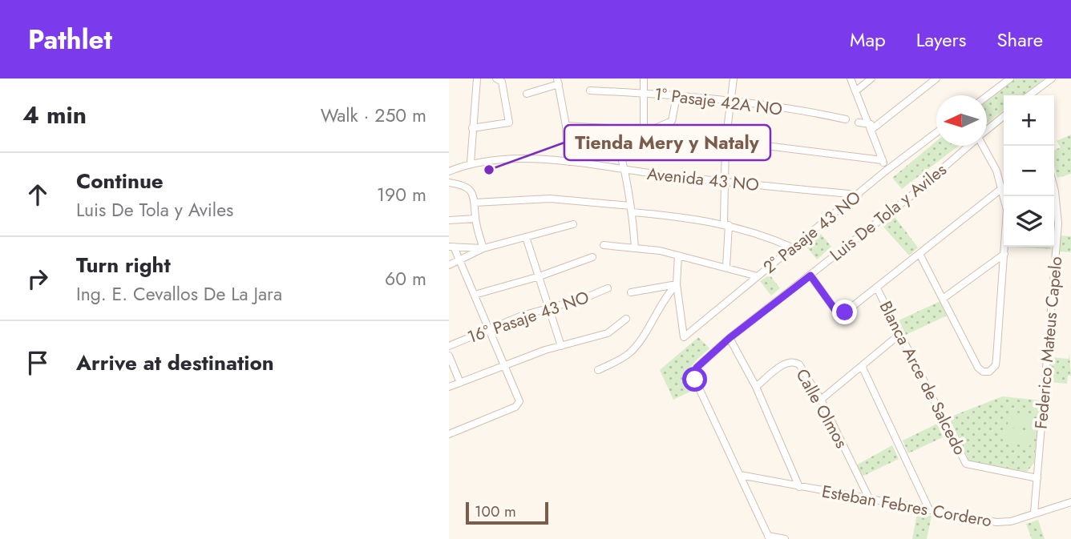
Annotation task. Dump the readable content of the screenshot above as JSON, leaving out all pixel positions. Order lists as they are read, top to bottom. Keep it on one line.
{"streets":{"street":["1° Pasaje 42A NO","Avenida 43 NO","Luis De Tola y Aviles","2° Pasaje 43 NO","16° Pasaje 43 NO","Federico Mateus Capelo","Blanca Arce de Salcedo","Calle Olmos","Esteban Febres Cordero"]},"crossings":[["Avenida 43 NO","2° Pasaje 43 NO"],["Luis De Tola y Aviles","Esteban Febres Cordero"],["Federico Mateus Capelo","Blanca Arce de Salcedo"],["Federico Mateus Capelo","Esteban Febres Cordero"],["Calle Olmos","Esteban Febres Cordero"]],"places":["Tienda Mery y Nataly"],"scale_bar":"100 m","north":"left","page":{"header":"Pathlet","nav":["Map","Layers","Share"],"heading":["4 min","Walk · 250 m"],"map_buttons":["+","−"],"list":[["Continue","Luis De Tola y Aviles","190 m"],["Turn right","Ing. E. Cevallos De La Jara","60 m"],"Arrive at destination"],"scale":"100 m"}}
